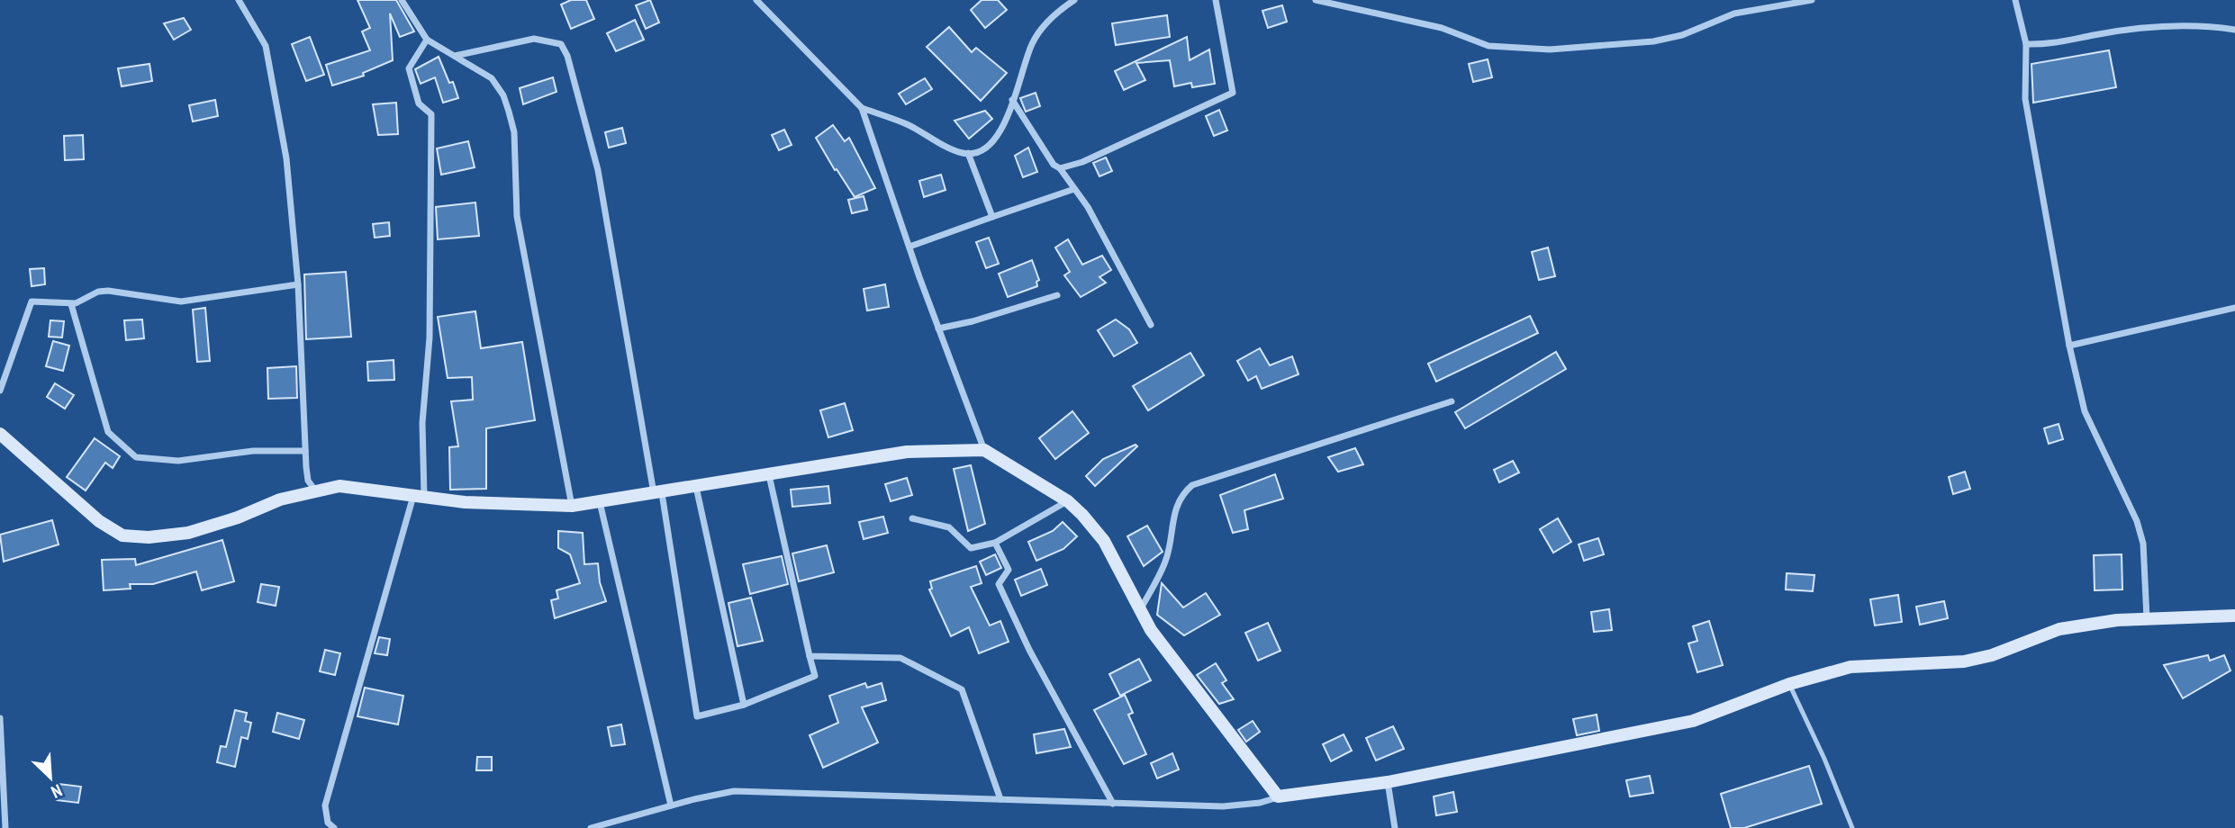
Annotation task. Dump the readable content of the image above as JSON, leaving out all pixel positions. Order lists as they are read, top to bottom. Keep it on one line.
{"north":"bottom right"}
